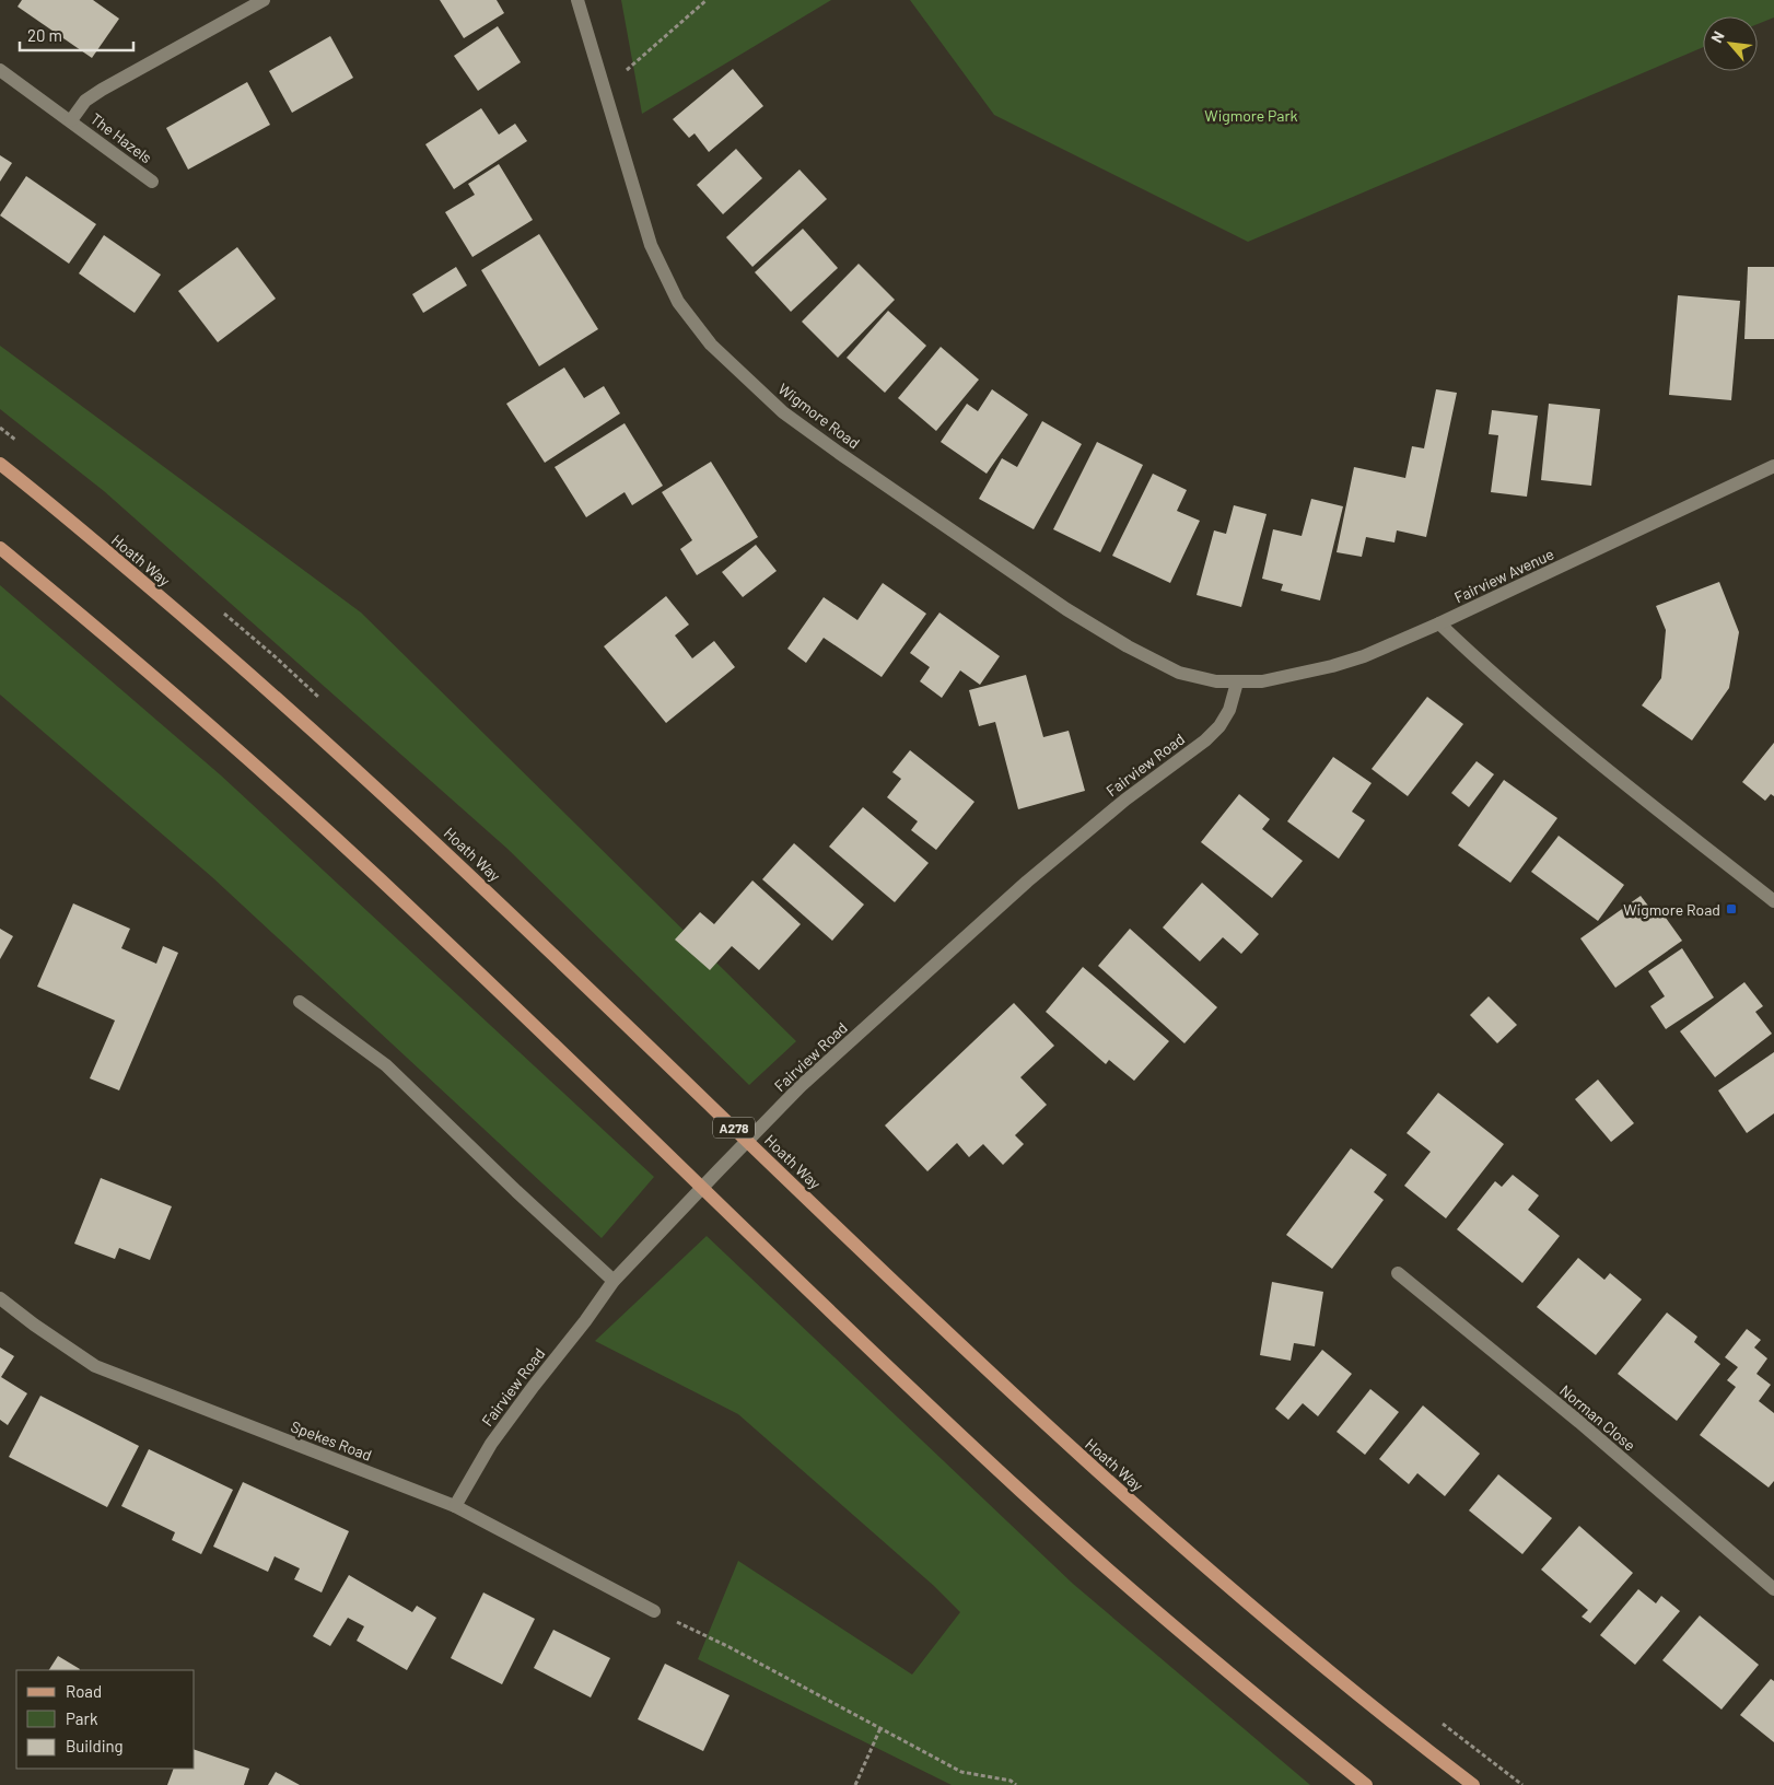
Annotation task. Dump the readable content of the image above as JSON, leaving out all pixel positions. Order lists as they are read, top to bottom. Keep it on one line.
{"streets":{"main road":["Hoath Way","A278"],"street":["The Hazels","Wigmore Road","Fairview Avenue","Fairview Road","Norman Close","Spekes Road"]},"crossings":[["Wigmore Road","Fairview Avenue"],["Wigmore Road","Fairview Road"],["Fairview Avenue","Fairview Road"],["Fairview Road","Spekes Road"]],"parks":["Wigmore Park"],"places":{"transit":["Wigmore Road"]},"legend":["Road","Park","Building"],"scale_bar":"20 m","north":"top left"}
